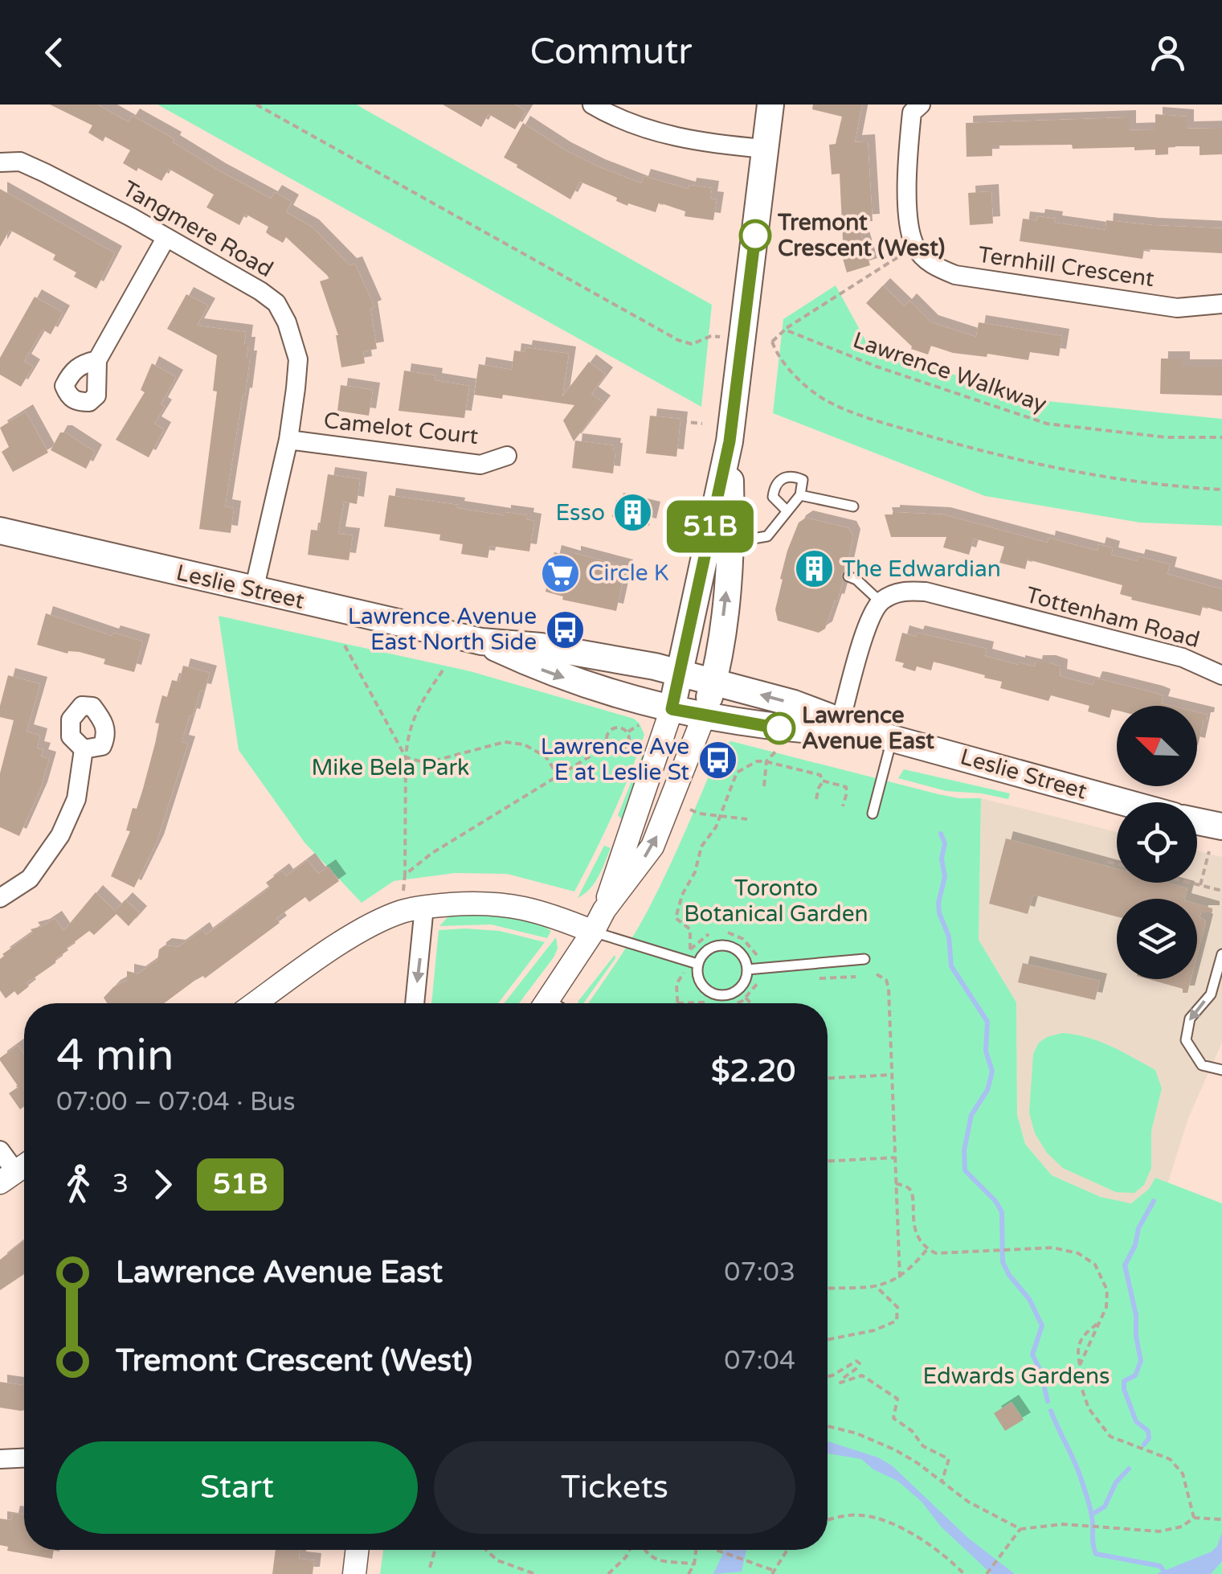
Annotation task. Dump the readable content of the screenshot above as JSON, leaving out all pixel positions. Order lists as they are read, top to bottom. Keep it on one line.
{"streets":{"main road":["Leslie Street"],"street":["Tangmere Road","Ternhill Crescent","Camelot Court","Tottenham Road"],"path":["Lawrence Walkway"]},"crossings":[["Tangmere Road","Camelot Court"],["Tangmere Road","Leslie Street"]],"parks":["Mike Bela Park","Toronto Botanical Garden","Edwards Gardens"],"places":{"other":["Tremont Crescent (West)","Lawrence Avenue East"],"building":["Esso","The Edwardian"],"supermarket":["Circle K"],"bus stop":["Lawrence Avenue East North Side","Lawrence Ave E at Leslie St"]},"lines":["bus line 51B"],"north":"top left","page":{"header":"Commutr","on_map":"51B","heading":["4 min","07:00 – 07:04 · Bus","$2.20"],"legs":["3","51B"],"list":[{"name":"Lawrence Avenue East","value":"07:03"},{"name":"Tremont Crescent (West)","value":"07:04"}],"buttons":["Start","Tickets"]}}
